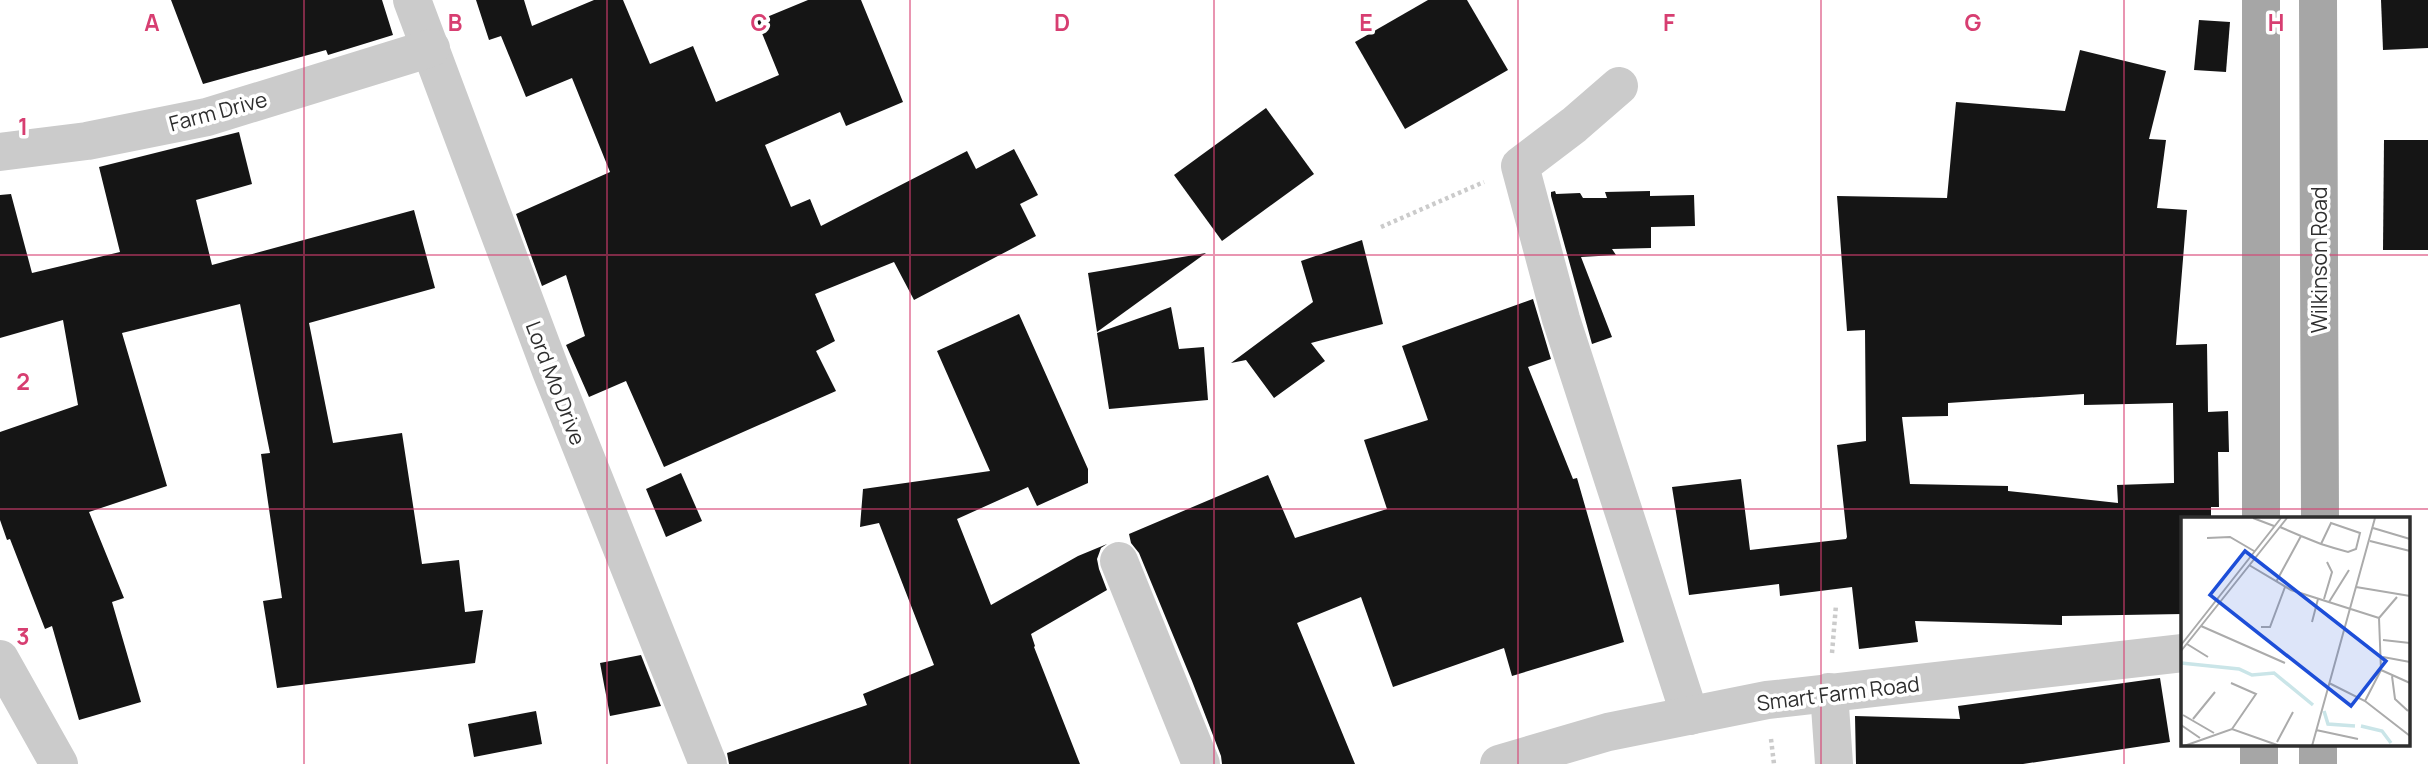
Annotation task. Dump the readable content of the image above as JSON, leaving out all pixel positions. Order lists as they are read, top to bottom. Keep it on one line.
{"streets":{"main road":["Wilkinson Road"],"street":["Farm Drive","Lord Mo Drive","Smart Farm Road"]},"crossings":[["Farm Drive","Lord Mo Drive"]],"grid":{"columns":["A","B","C","D","E","F","G","H"],"rows":["1","2","3"]}}
